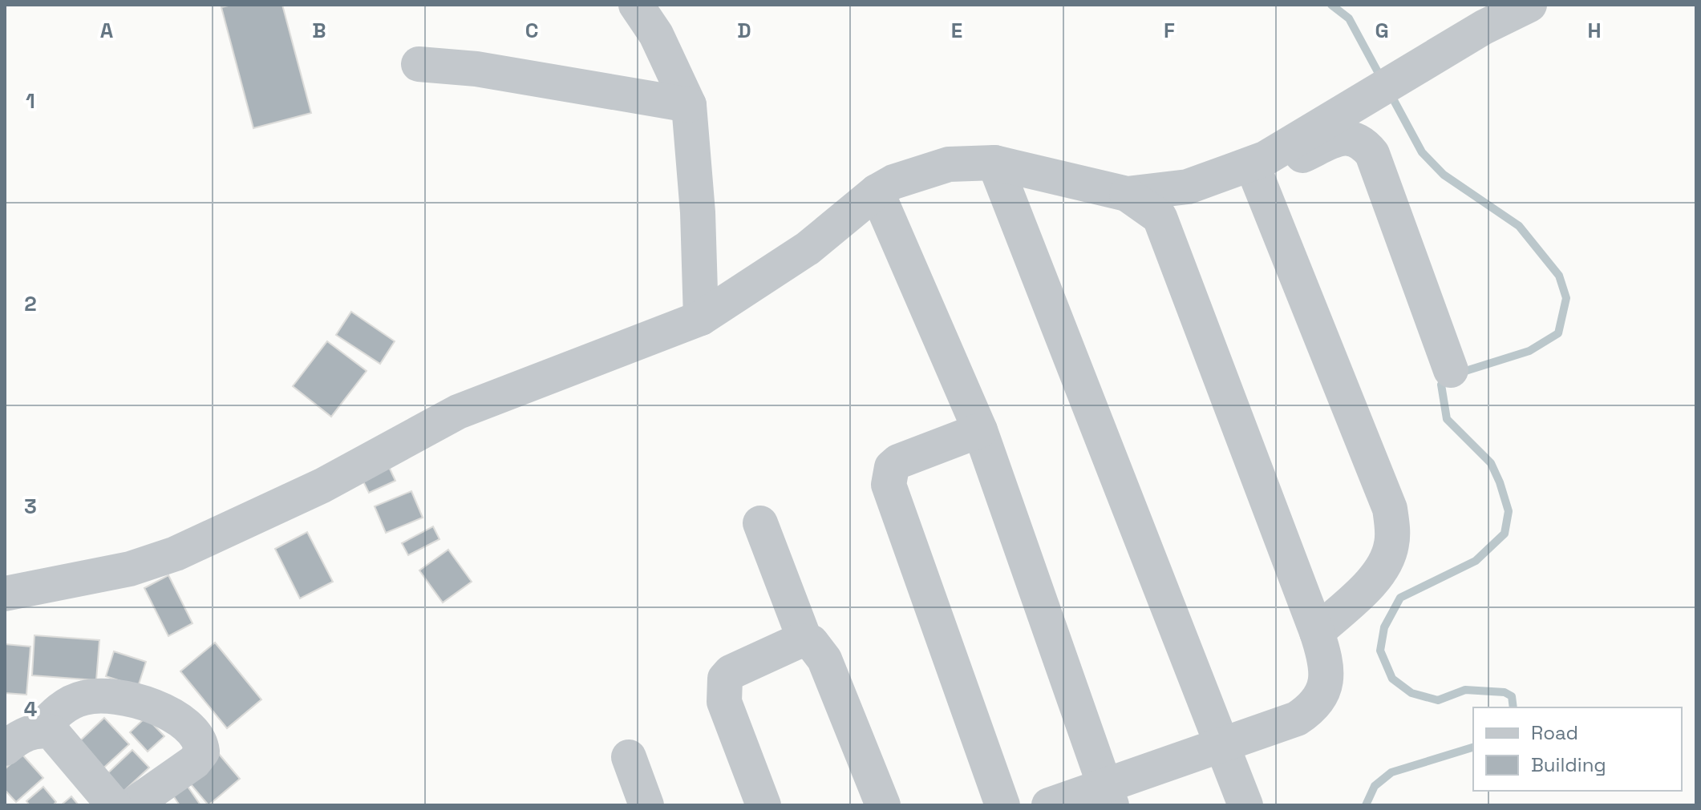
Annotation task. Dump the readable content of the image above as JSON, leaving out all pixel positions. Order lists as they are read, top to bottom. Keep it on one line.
{"legend":["Road","Building"],"grid":{"columns":["A","B","C","D","E","F","G","H"],"rows":["1","2","3","4"]}}
